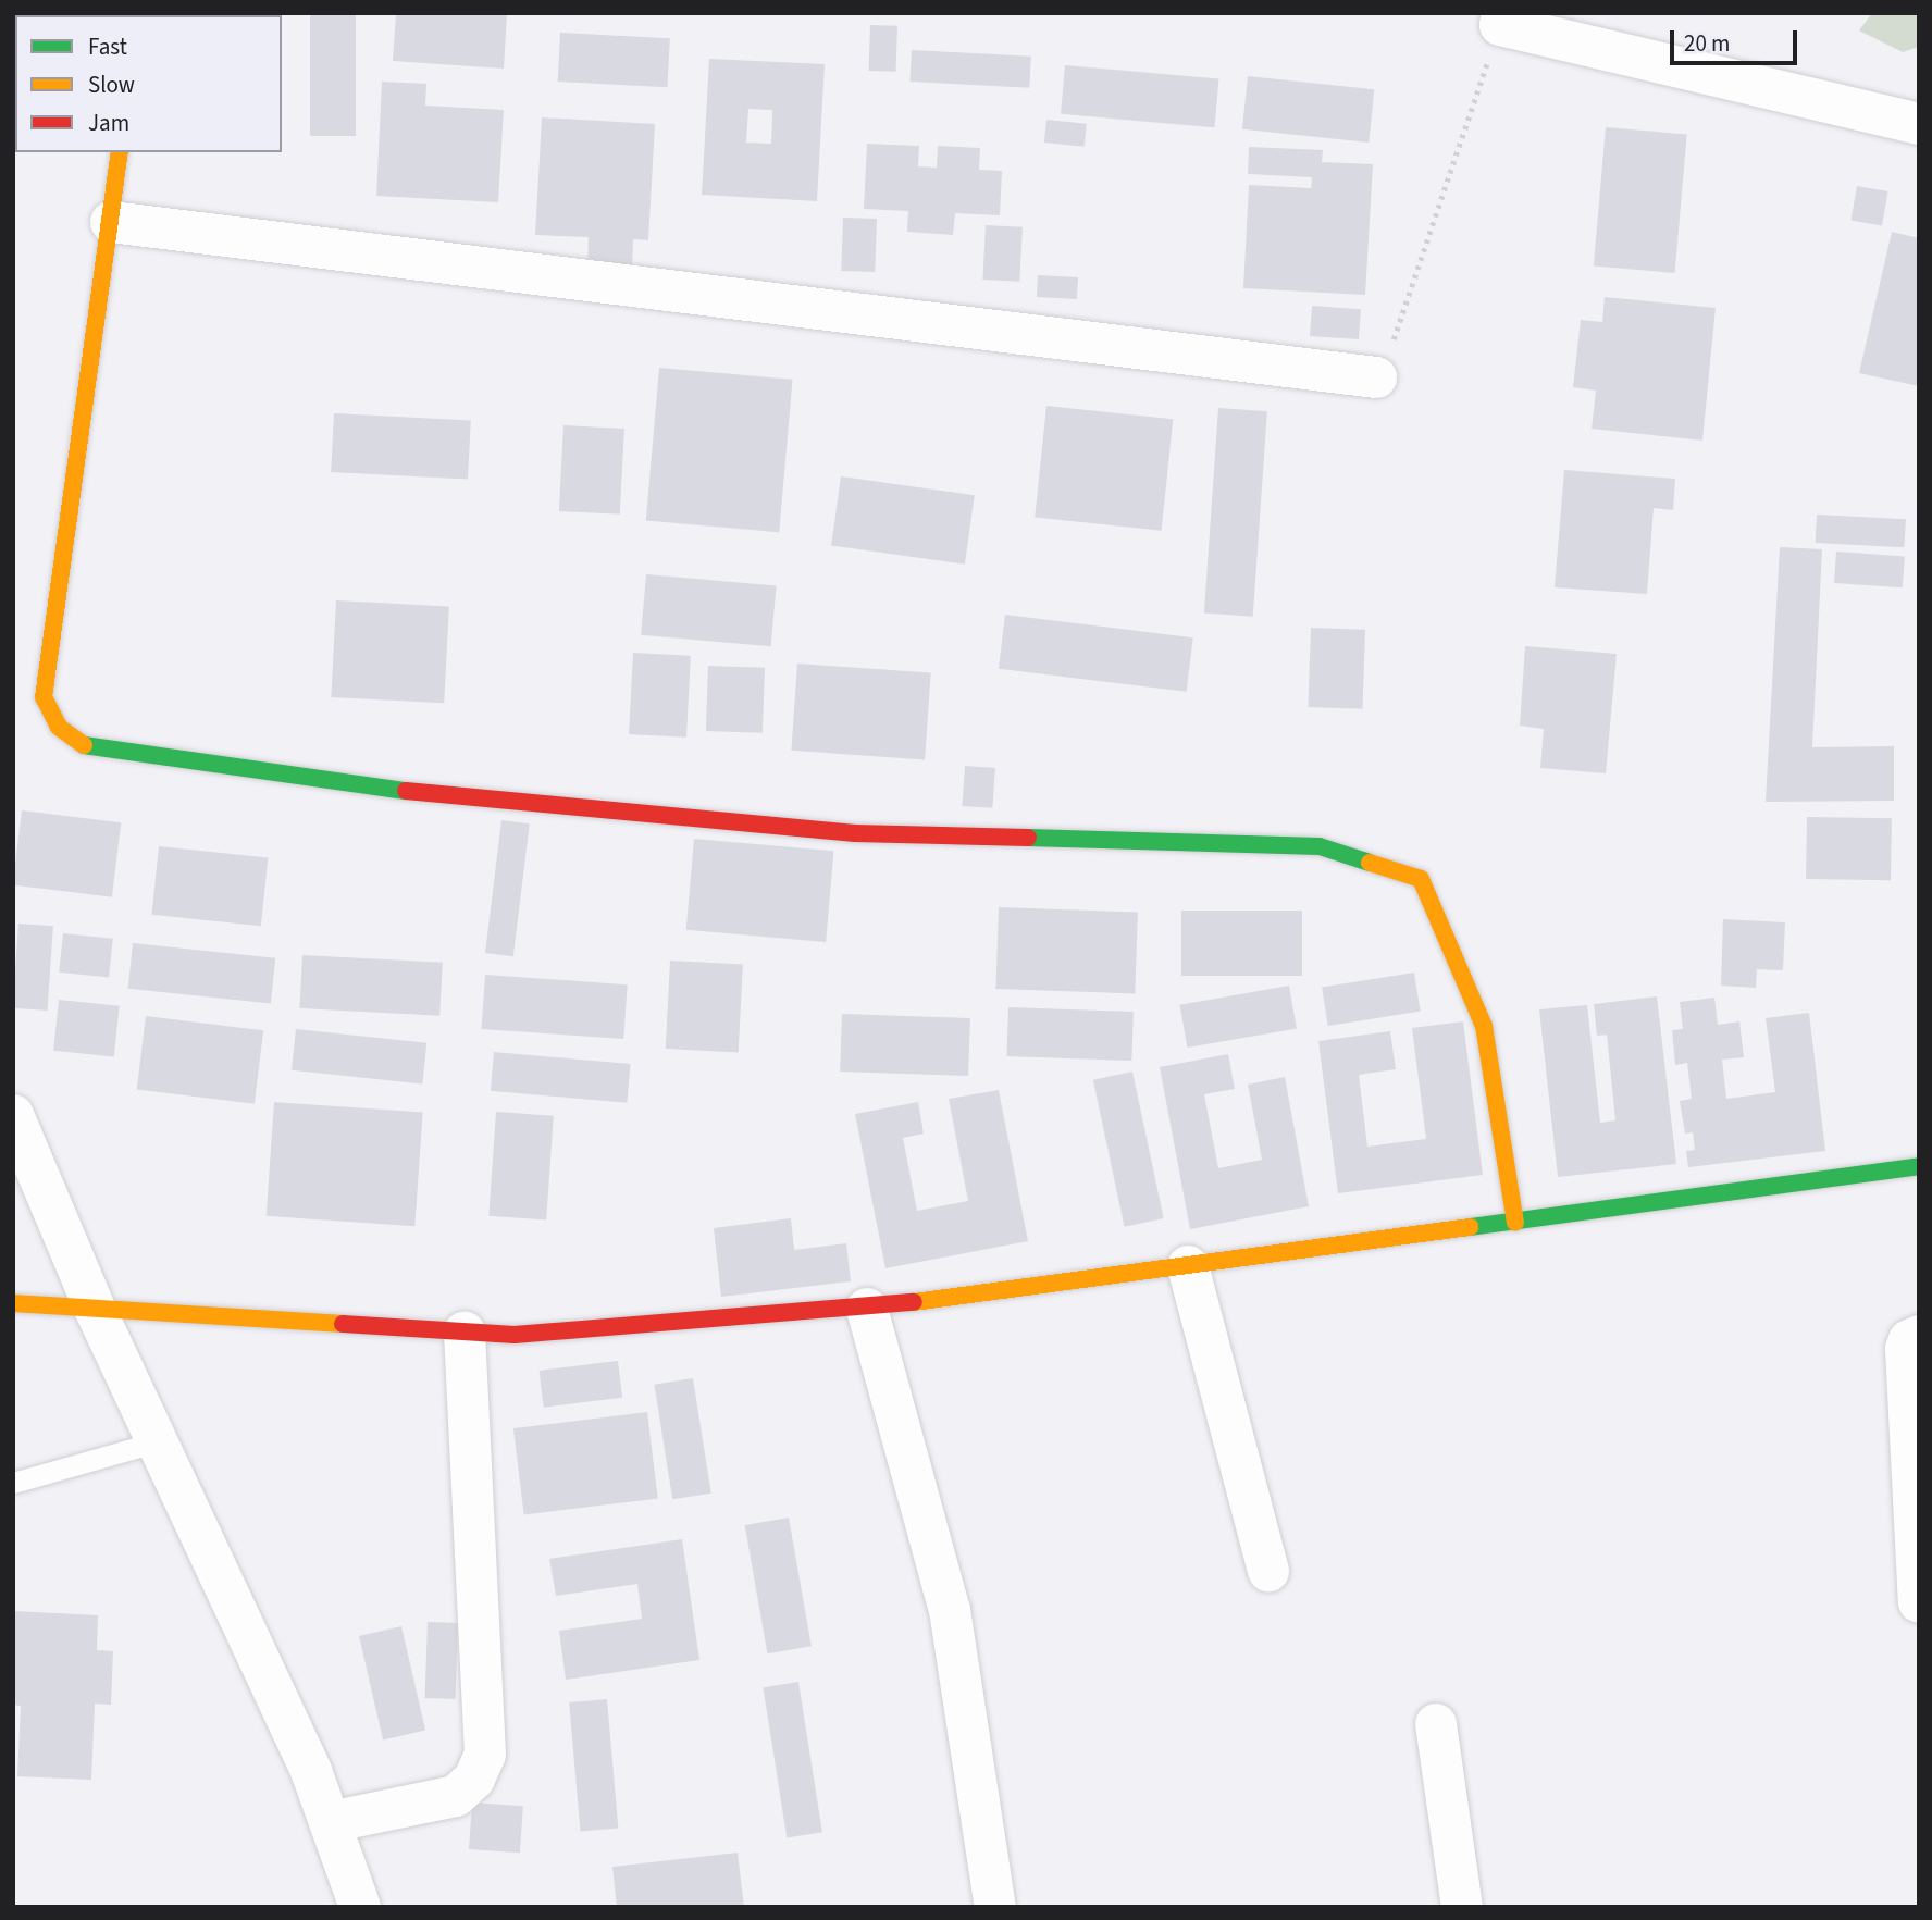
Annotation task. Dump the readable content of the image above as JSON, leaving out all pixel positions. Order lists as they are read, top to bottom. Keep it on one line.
{"legend":["Fast","Slow","Jam"],"scale_bar":"20 m"}
